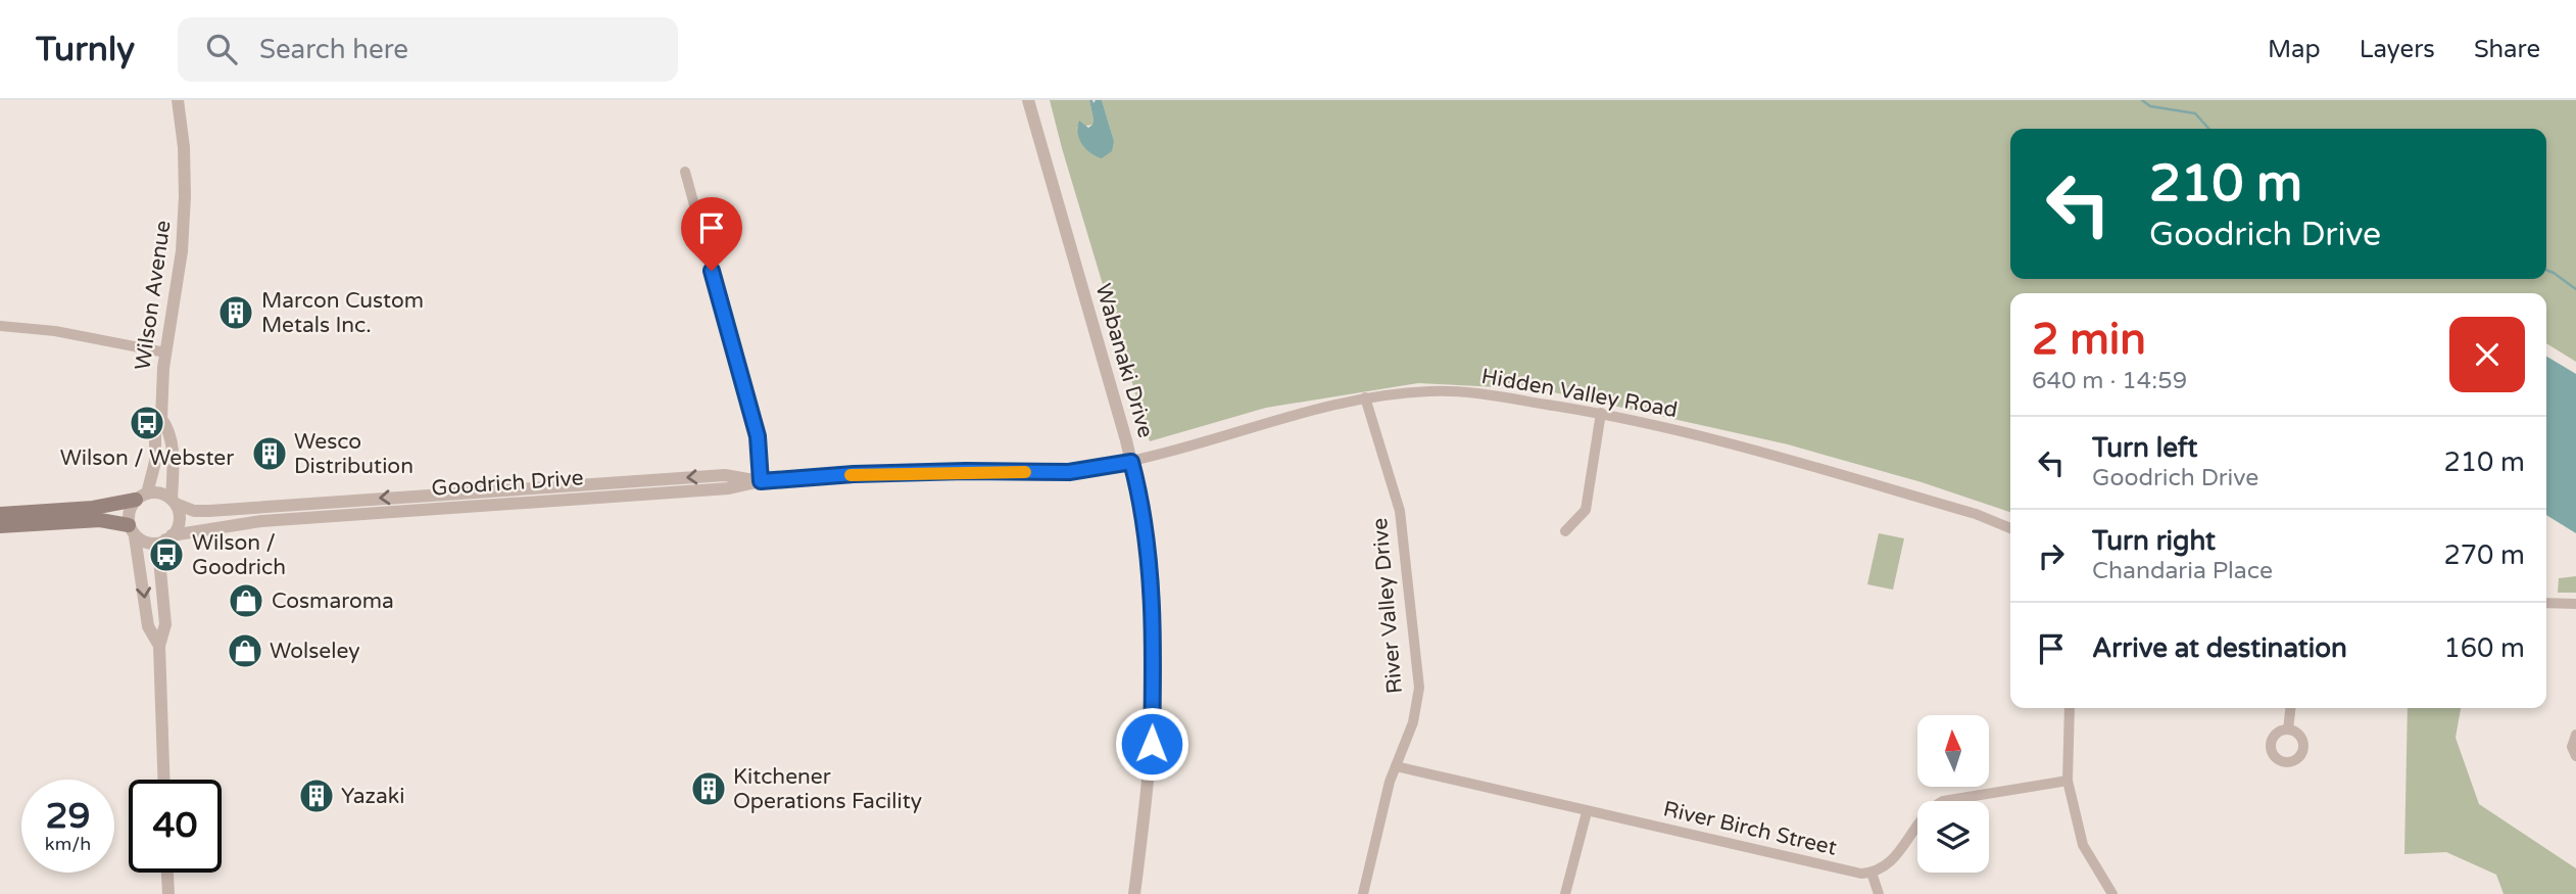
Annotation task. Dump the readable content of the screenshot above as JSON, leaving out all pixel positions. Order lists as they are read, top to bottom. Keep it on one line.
{"streets":{"street":["Wilson Avenue","Wabanaki Drive","Hidden Valley Road","Goodrich Drive","River Valley Drive","River Birch Street"]},"crossings":[["Wilson Avenue","Goodrich Drive"],["Wabanaki Drive","Hidden Valley Road"],["Wabanaki Drive","Goodrich Drive"],["Hidden Valley Road","Goodrich Drive"],["Hidden Valley Road","River Valley Drive"],["River Valley Drive","River Birch Street"]],"places":{"building":["Marcon Custom Metals Inc.","Wesco Distribution","Kitchener Operations Facility","Yazaki"],"bus stop":["Wilson / Webster","Wilson / Goodrich"],"shop":["Cosmaroma","Wolseley"]},"north":"top","page":{"header":"Turnly","search":"Search here","nav":["Map","Layers","Share"],"turn":["210 m","Goodrich Drive"],"heading":["2 min","640 m · 14:59"],"list":[{"name":"Turn left","note":"Goodrich Drive","value":"210 m"},{"name":"Turn right","note":"Chandaria Place","value":"270 m"},{"name":"Arrive at destination","value":"160 m"}],"speed":"29 km/h","limit":"40"}}
